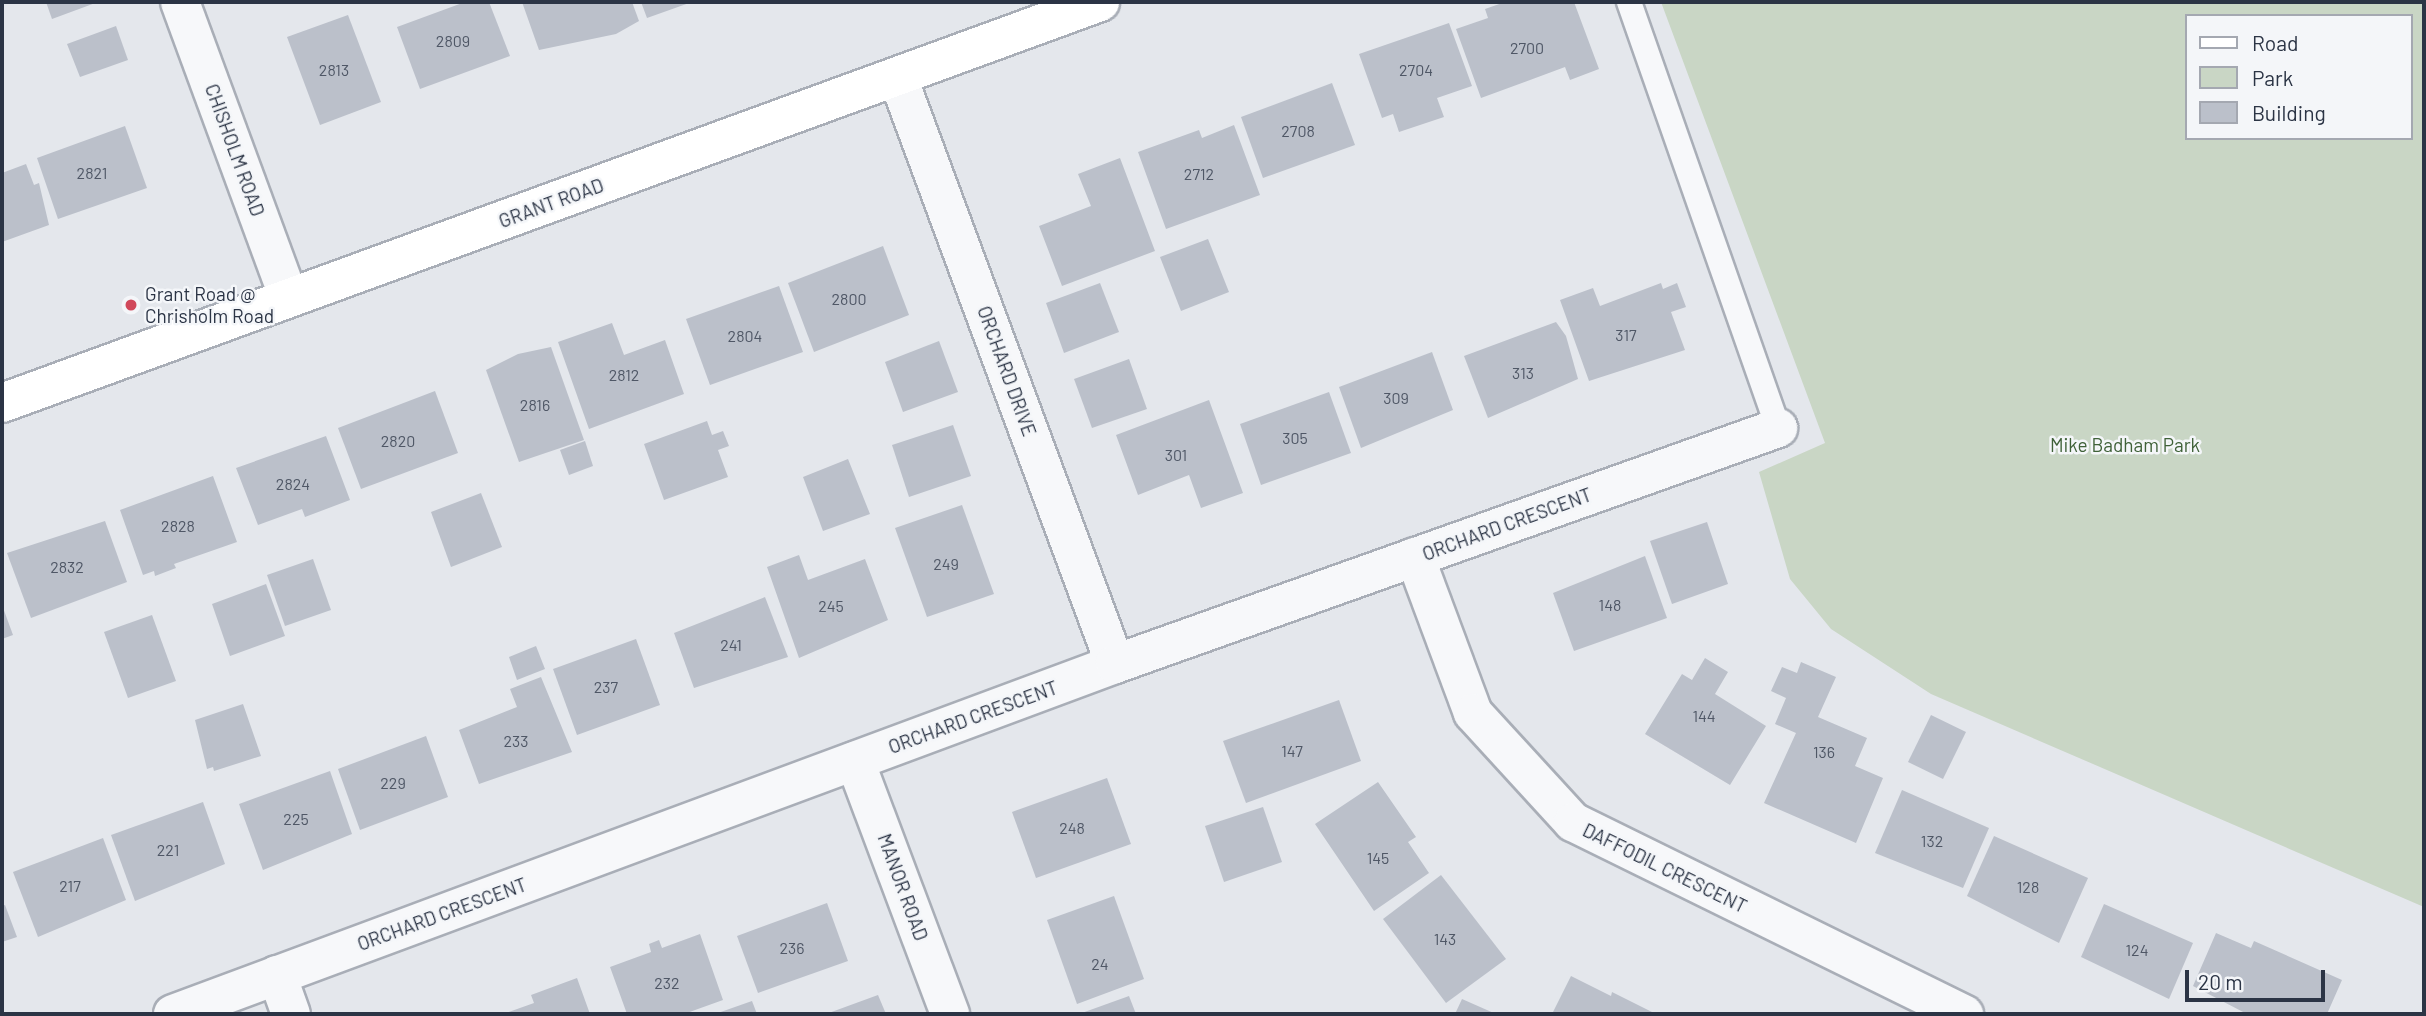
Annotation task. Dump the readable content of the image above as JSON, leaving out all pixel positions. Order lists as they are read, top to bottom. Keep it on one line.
{"streets":{"street":["CHISHOLM ROAD","GRANT ROAD","ORCHARD DRIVE","ORCHARD CRESCENT","DAFFODIL CRESCENT","MANOR ROAD"]},"crossings":[["CHISHOLM ROAD","GRANT ROAD"],["GRANT ROAD","ORCHARD DRIVE"],["ORCHARD DRIVE","ORCHARD CRESCENT"],["ORCHARD CRESCENT","DAFFODIL CRESCENT"],["ORCHARD CRESCENT","MANOR ROAD"]],"parks":["Mike Badham Park"],"places":["Grant Road @ Chrisholm Road"],"house_numbers":["2809","2700","2813","2704","2708","2821","2712","2800","317","2804","313","2812","309","2816","305","2820","301","2824","2828","249","2832","148","245","241","237","144","233","147","136","229","225","248","132","221","145","217","128","143","236","124","24","232"],"legend":["Road","Park","Building"],"scale_bar":"20 m"}
